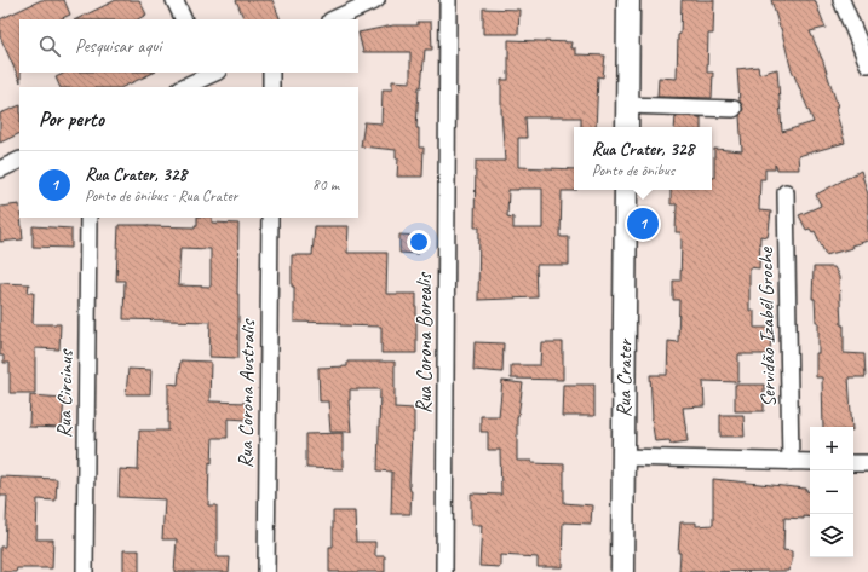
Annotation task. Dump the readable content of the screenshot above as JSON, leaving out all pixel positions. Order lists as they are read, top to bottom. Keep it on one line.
{"streets":{"street":["Servidão Izabél Groche","Rua Corona Borealis","Rua Crater","Rua Circinus","Rua Corona Australis"]},"page":{"search":"Pesquisar aqui","heading":"Por perto","popup":["Rua Crater, 328","Ponto de ônibus"],"list":[{"mark":"1","name":"Rua Crater, 328","note":"Ponto de ônibus · Rua Crater","value":"80 m"}],"pins":"1","map_buttons":["+","−"]}}
